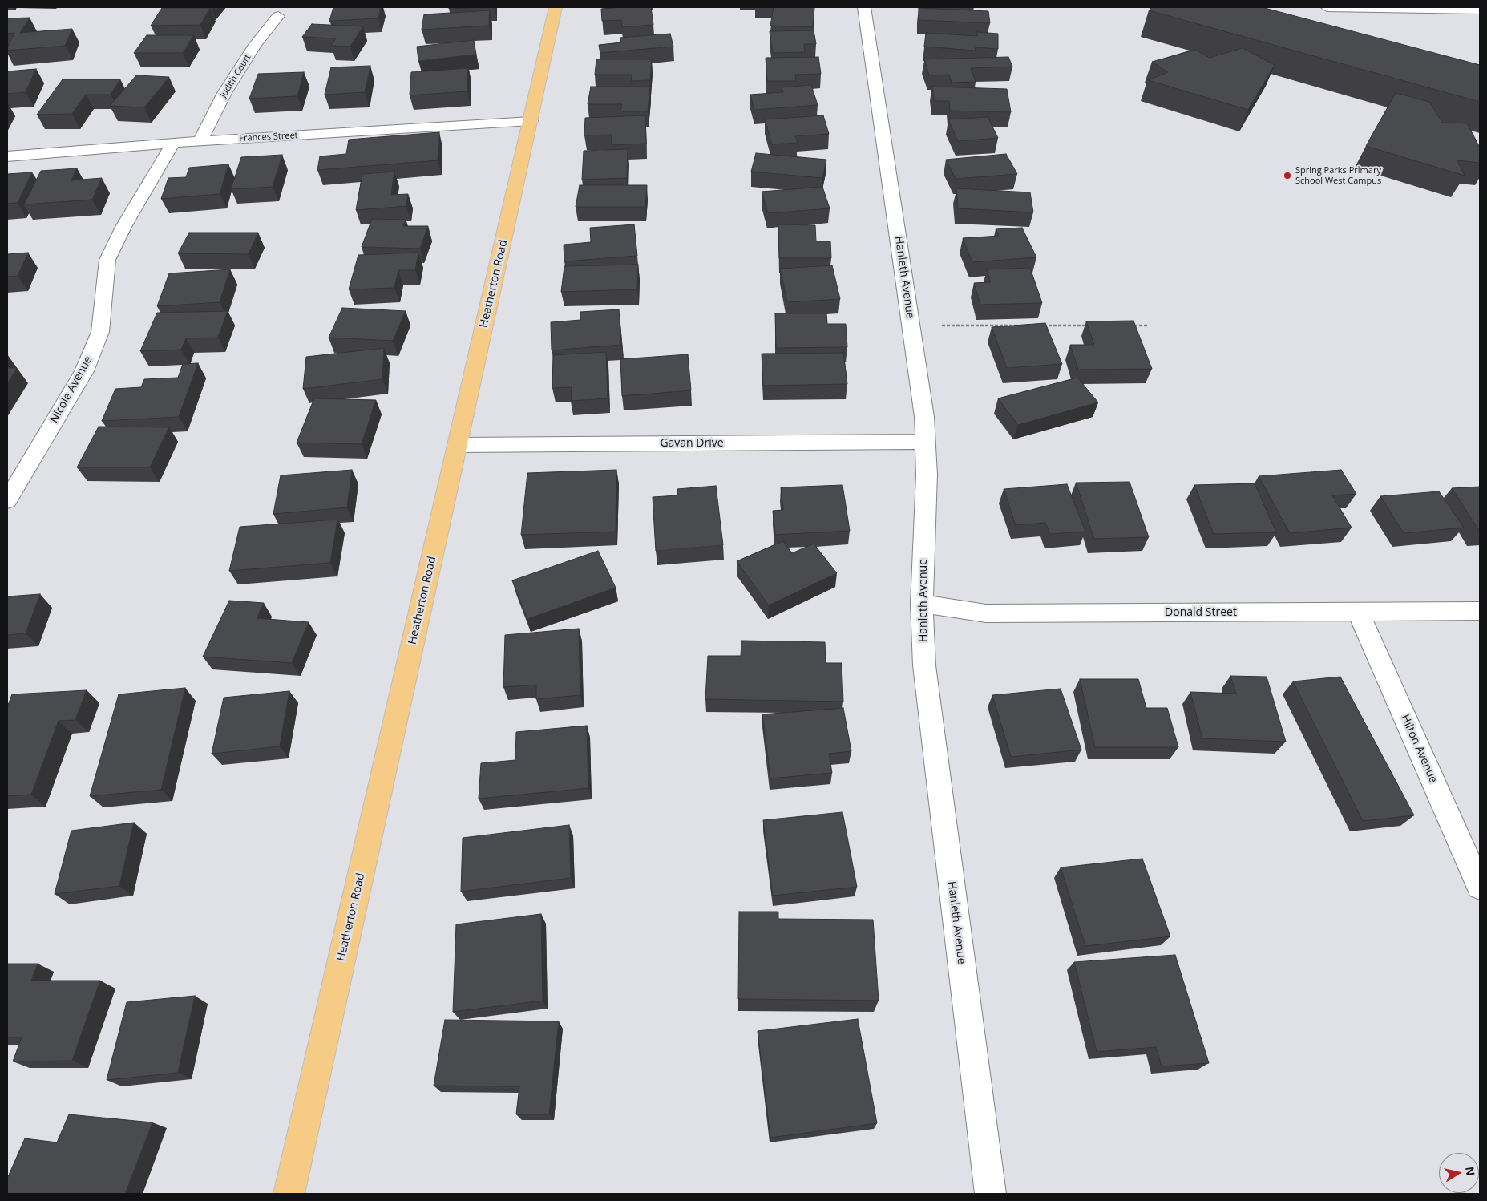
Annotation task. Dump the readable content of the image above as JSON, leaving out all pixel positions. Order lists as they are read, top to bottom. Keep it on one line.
{"streets":{"main road":["Heatherton Road"],"street":["Judith Court","Frances Street","Hanleth Avenue","Nicole Avenue","Gavan Drive","Donald Street","Hilton Avenue"]},"crossings":[["Judith Court","Frances Street"],["Frances Street","Heatherton Road"],["Frances Street","Nicole Avenue"],["Hanleth Avenue","Gavan Drive"],["Hanleth Avenue","Donald Street"],["Heatherton Road","Gavan Drive"],["Donald Street","Hilton Avenue"]],"places":["Spring Parks Primary School West Campus"],"north":"right"}
